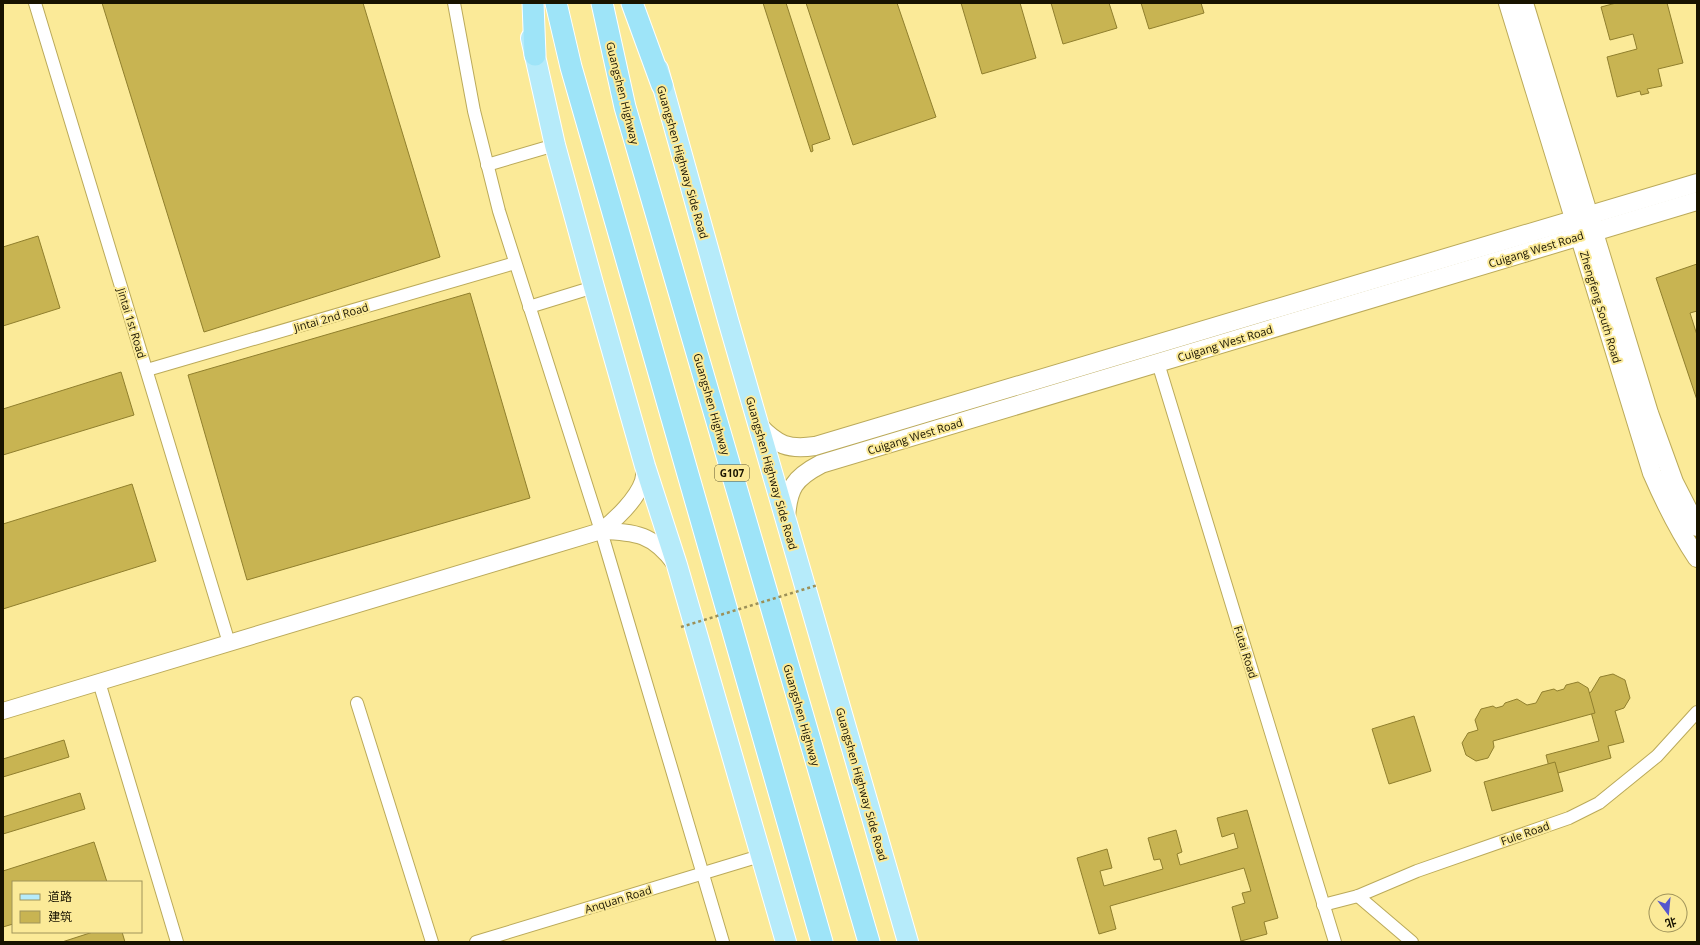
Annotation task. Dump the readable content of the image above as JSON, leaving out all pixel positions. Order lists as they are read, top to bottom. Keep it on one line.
{"streets":{"highway":["Guangshen Highway","G107"],"main road":["Guangshen Highway Side Road","Cuigang West Road","Zhengfeng South Road"],"street":["Jintai 2nd Road","Jintai 1st Road","Futai Road","Fule Road","Anquan Road"]},"crossings":[["Guangshen Highway Side Road","Cuigang West Road"],["Cuigang West Road","Zhengfeng South Road"],["Cuigang West Road","Futai Road"],["Jintai 2nd Road","Jintai 1st Road"],["Futai Road","Fule Road"]],"legend":["道路","建筑"],"north":"bottom"}
